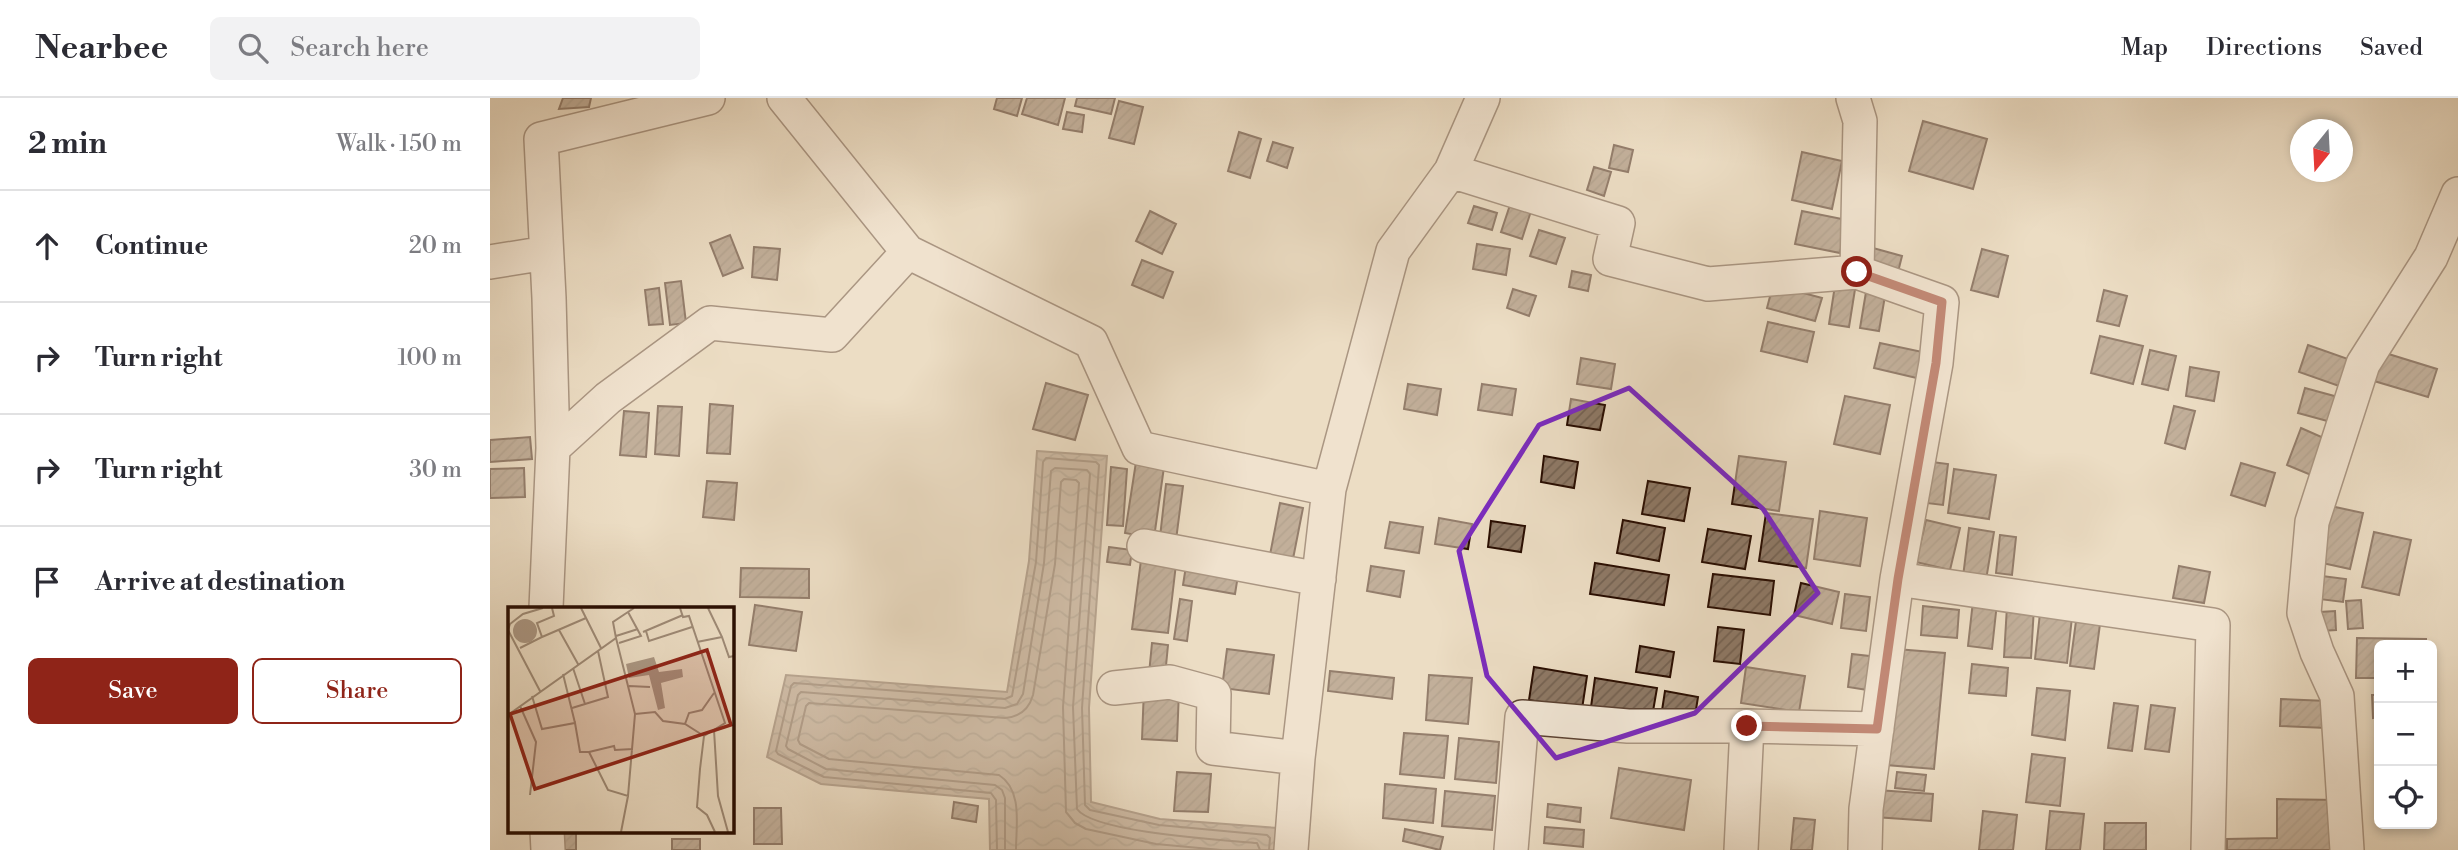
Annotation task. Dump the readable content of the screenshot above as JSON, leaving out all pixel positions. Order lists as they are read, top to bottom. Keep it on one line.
{"north":"bottom","page":{"header":"Nearbee","search":"Search here","nav":["Map","Directions","Saved"],"heading":["2 min","Walk · 150 m"],"list":[["Continue","20 m"],["Turn right","100 m"],["Turn right","30 m"],"Arrive at destination"],"buttons":["Save","Share"],"map_buttons":["+","−"]}}
